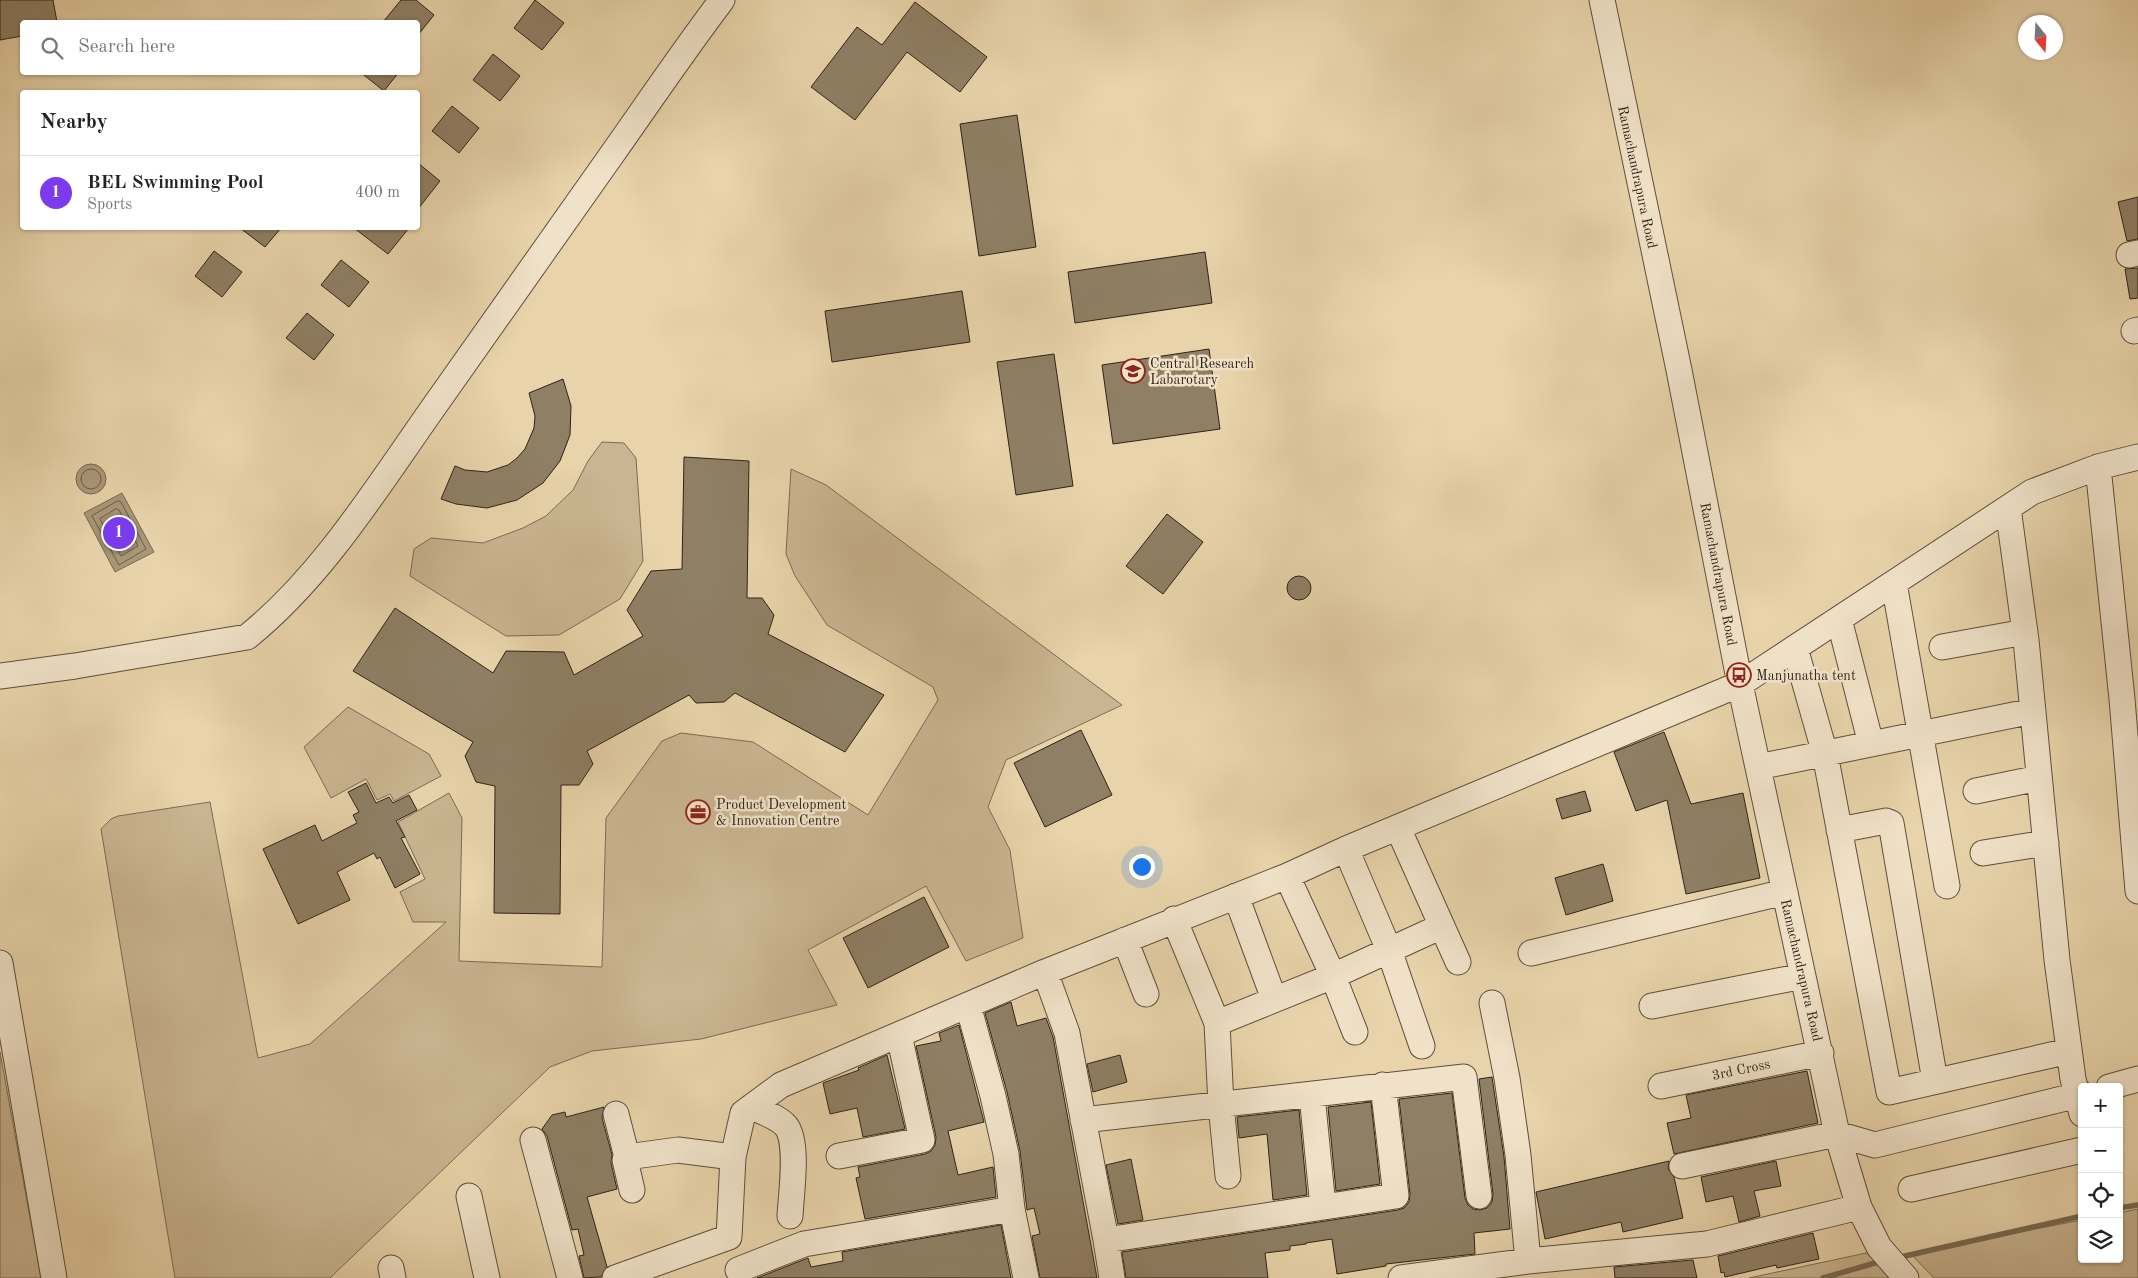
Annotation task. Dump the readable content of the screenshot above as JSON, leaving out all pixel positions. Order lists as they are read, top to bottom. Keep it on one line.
{"streets":{"street":["Ramachandrapura Road","3rd Cross"]},"crossings":[["Ramachandrapura Road","3rd Cross"]],"places":{"school or university":["Central Research Labarotary"],"bus stop":["Manjunatha tent"],"office":["Product Development & Innovation Centre"]},"north":"bottom","page":{"search":"Search here","heading":"Nearby","list":[{"mark":"1","name":"BEL Swimming Pool","note":"Sports","value":"400 m"}],"pins":"1","map_buttons":["+","−"]}}
